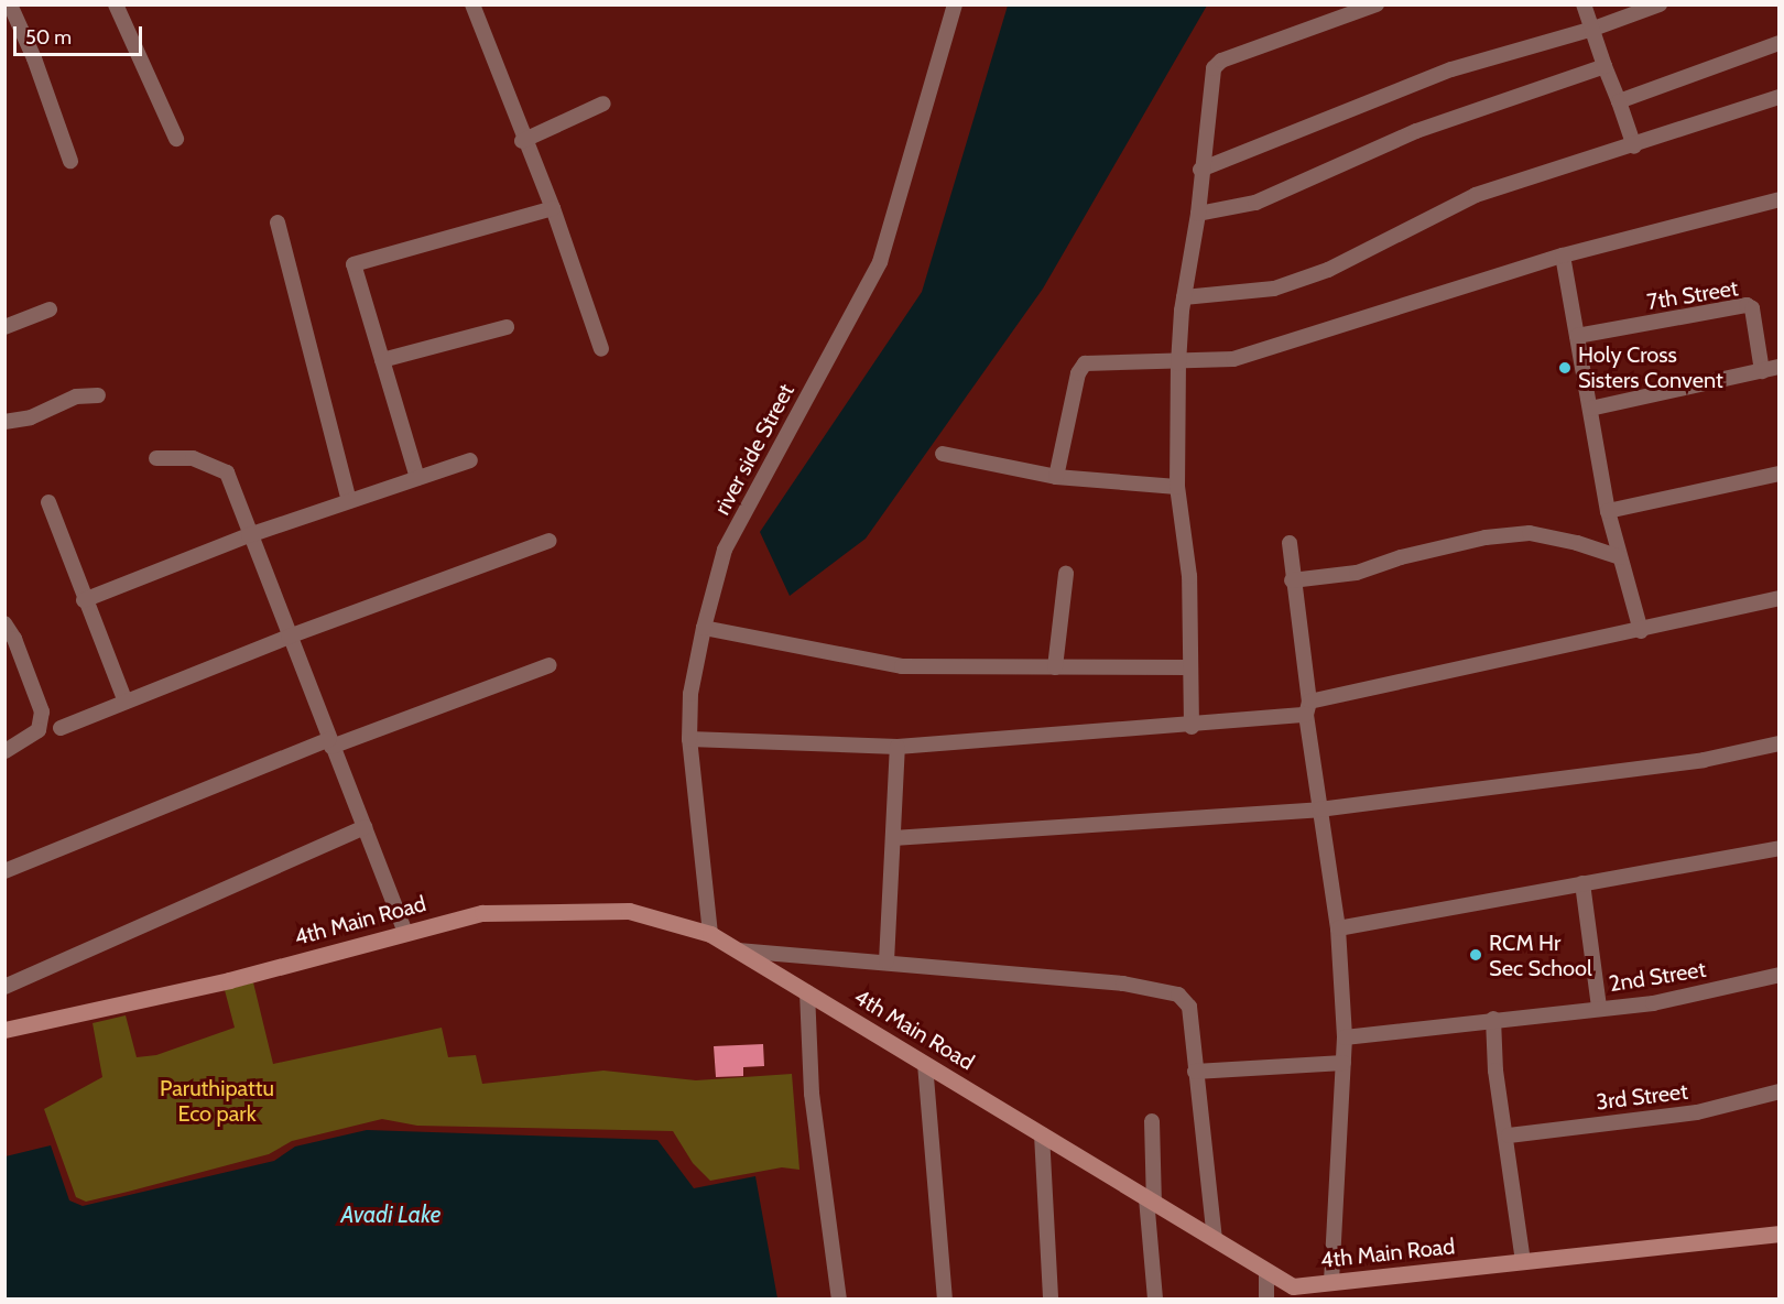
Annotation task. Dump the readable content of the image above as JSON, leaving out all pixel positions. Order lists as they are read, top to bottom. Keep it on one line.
{"streets":{"main road":["4th Main Road"],"street":["7th Street","river side Street","2nd Street","3rd Street"]},"crossings":[["river side Street","4th Main Road"]],"water":["Avadi Lake"],"parks":["Paruthipattu Eco park"],"places":["Holy Cross Sisters Convent","RCM Hr Sec School"],"scale_bar":"50 m"}
